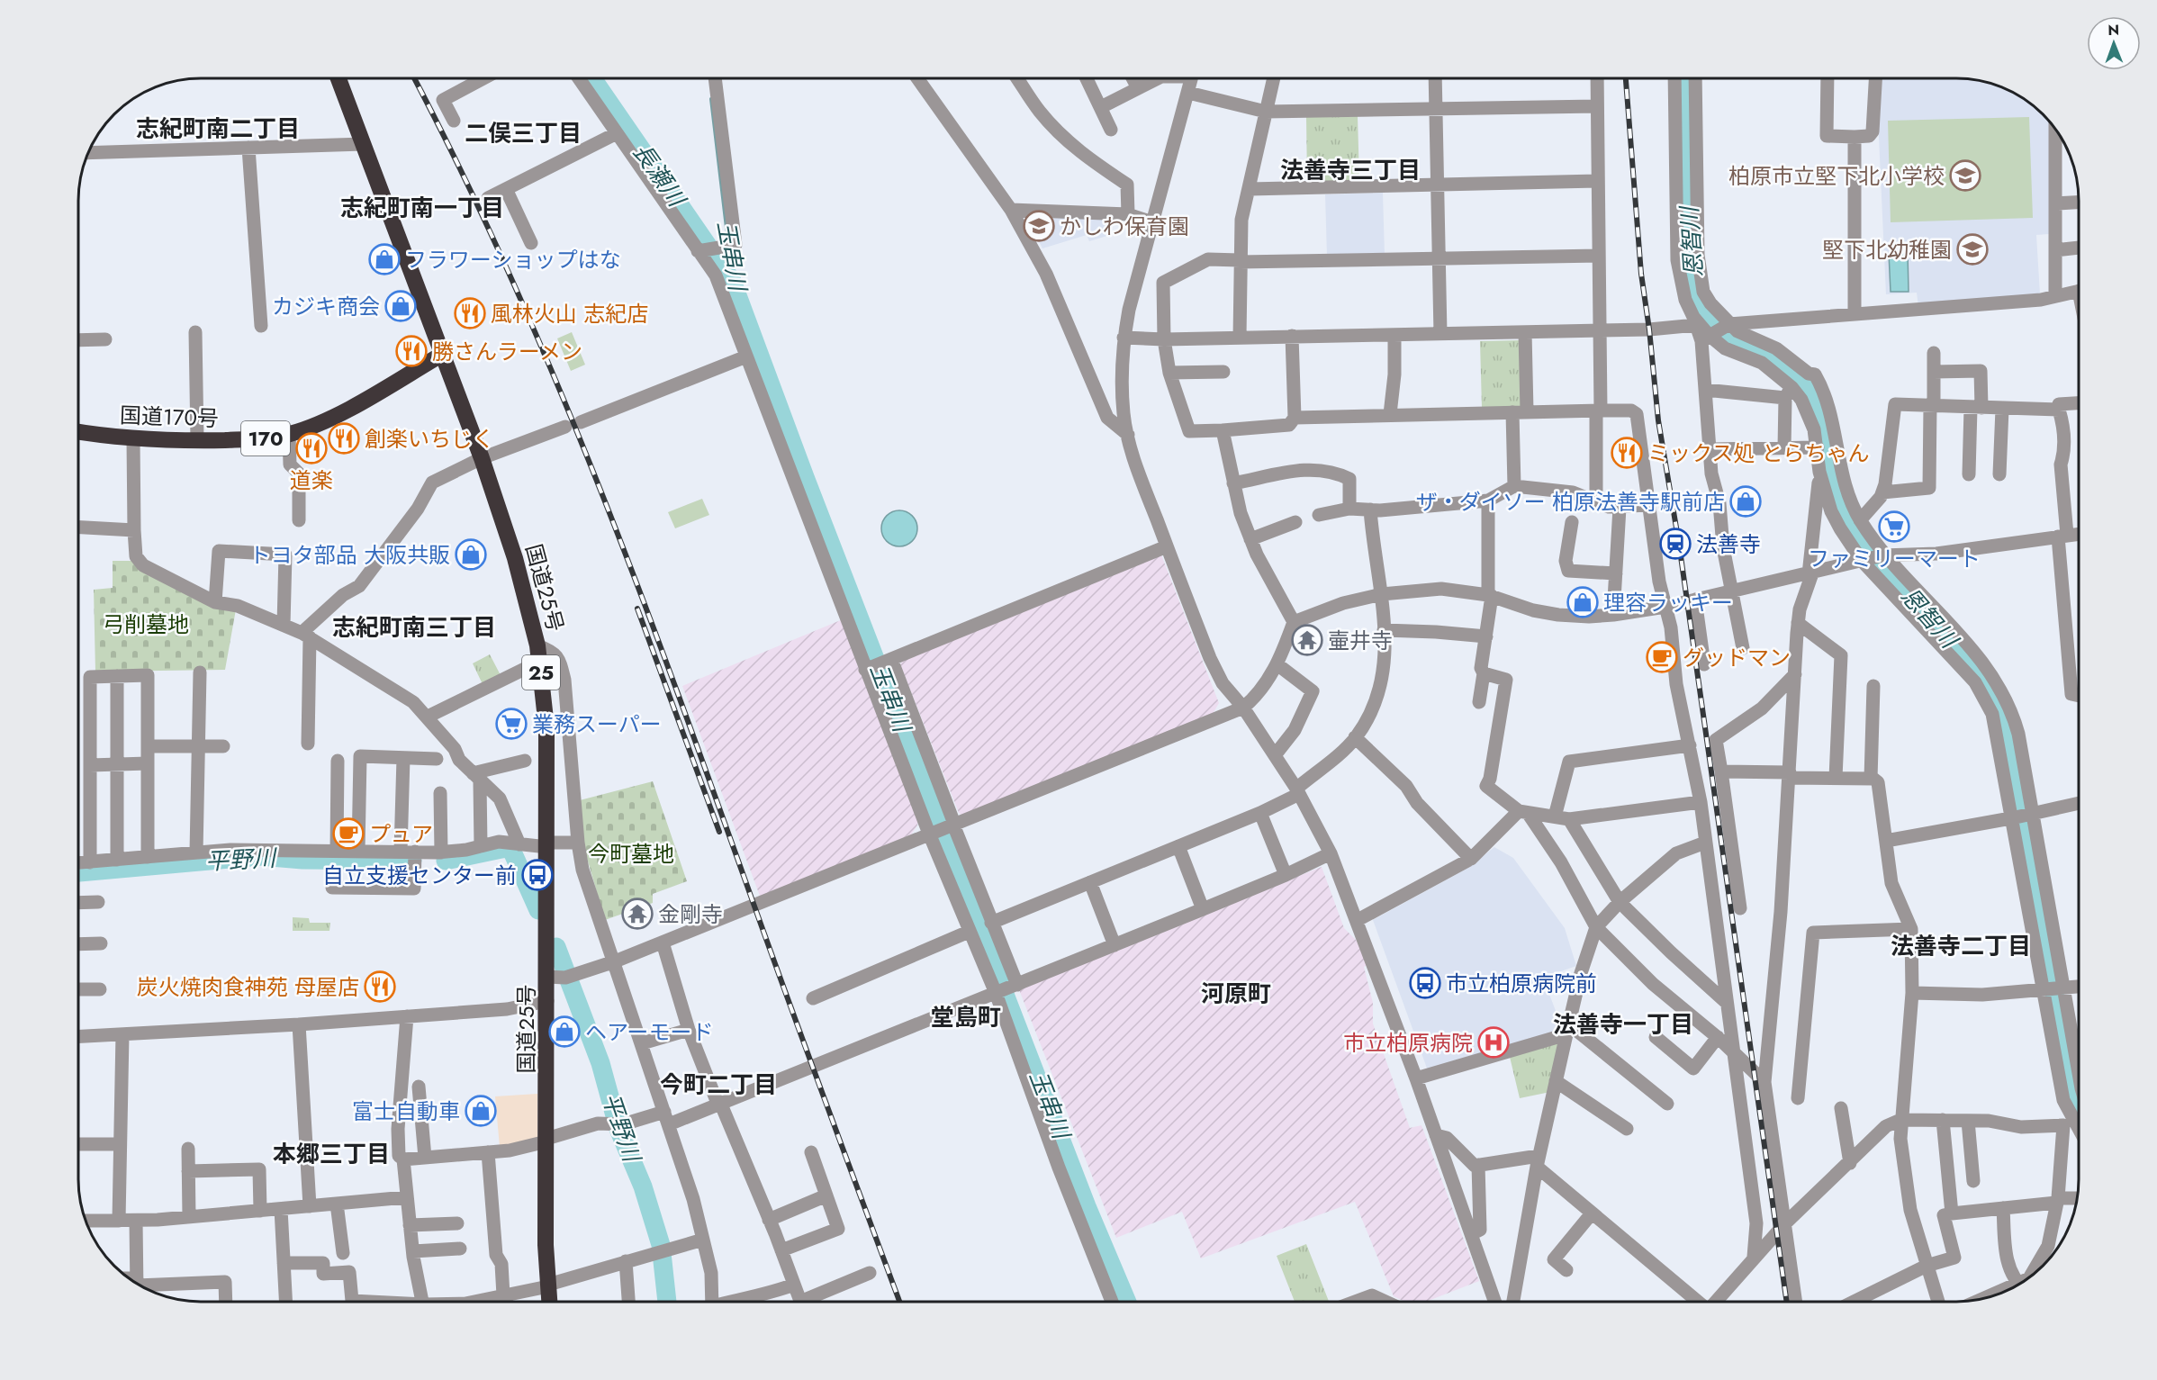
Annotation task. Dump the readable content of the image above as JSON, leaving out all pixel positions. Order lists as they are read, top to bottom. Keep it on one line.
{"streets":{"highway":["国道170号","170","国道25号","25"]},"crossings":[["国道170号","国道25号"]],"districts":["志紀町南二丁目","二俣三丁目","法善寺三丁目","志紀町南一丁目","志紀町南三丁目","法善寺二丁目","河原町","堂島町","法善寺一丁目","今町二丁目","本郷三丁目"],"water":["長瀬川","恩智川","玉串川","平野川"],"parks":["弓削墓地","今町墓地"],"places":{"school or university":["柏原市立堅下北小学校","かしわ保育園","堅下北幼稚園"],"shop":["フラワーショップはな","カジキ商会","ザ・ダイソー 柏原法善寺駅前店","トヨタ部品 大阪共販","理容ラッキー","ヘアーモード","富士自動車"],"restaurant":["風林火山 志紀店","勝さんラーメン","創楽いちじく","道楽","ミックス処 とらちゃん","炭火焼肉食神苑 母屋店"],"supermarket":["ファミリーマート","業務スーパー"],"station":["法善寺"],"temple":["壷井寺","金剛寺"],"cafe":["グッドマン","プュア"],"bus stop":["自立支援センター前","市立柏原病院前"],"hospital":["市立柏原病院"]},"north":"top"}
